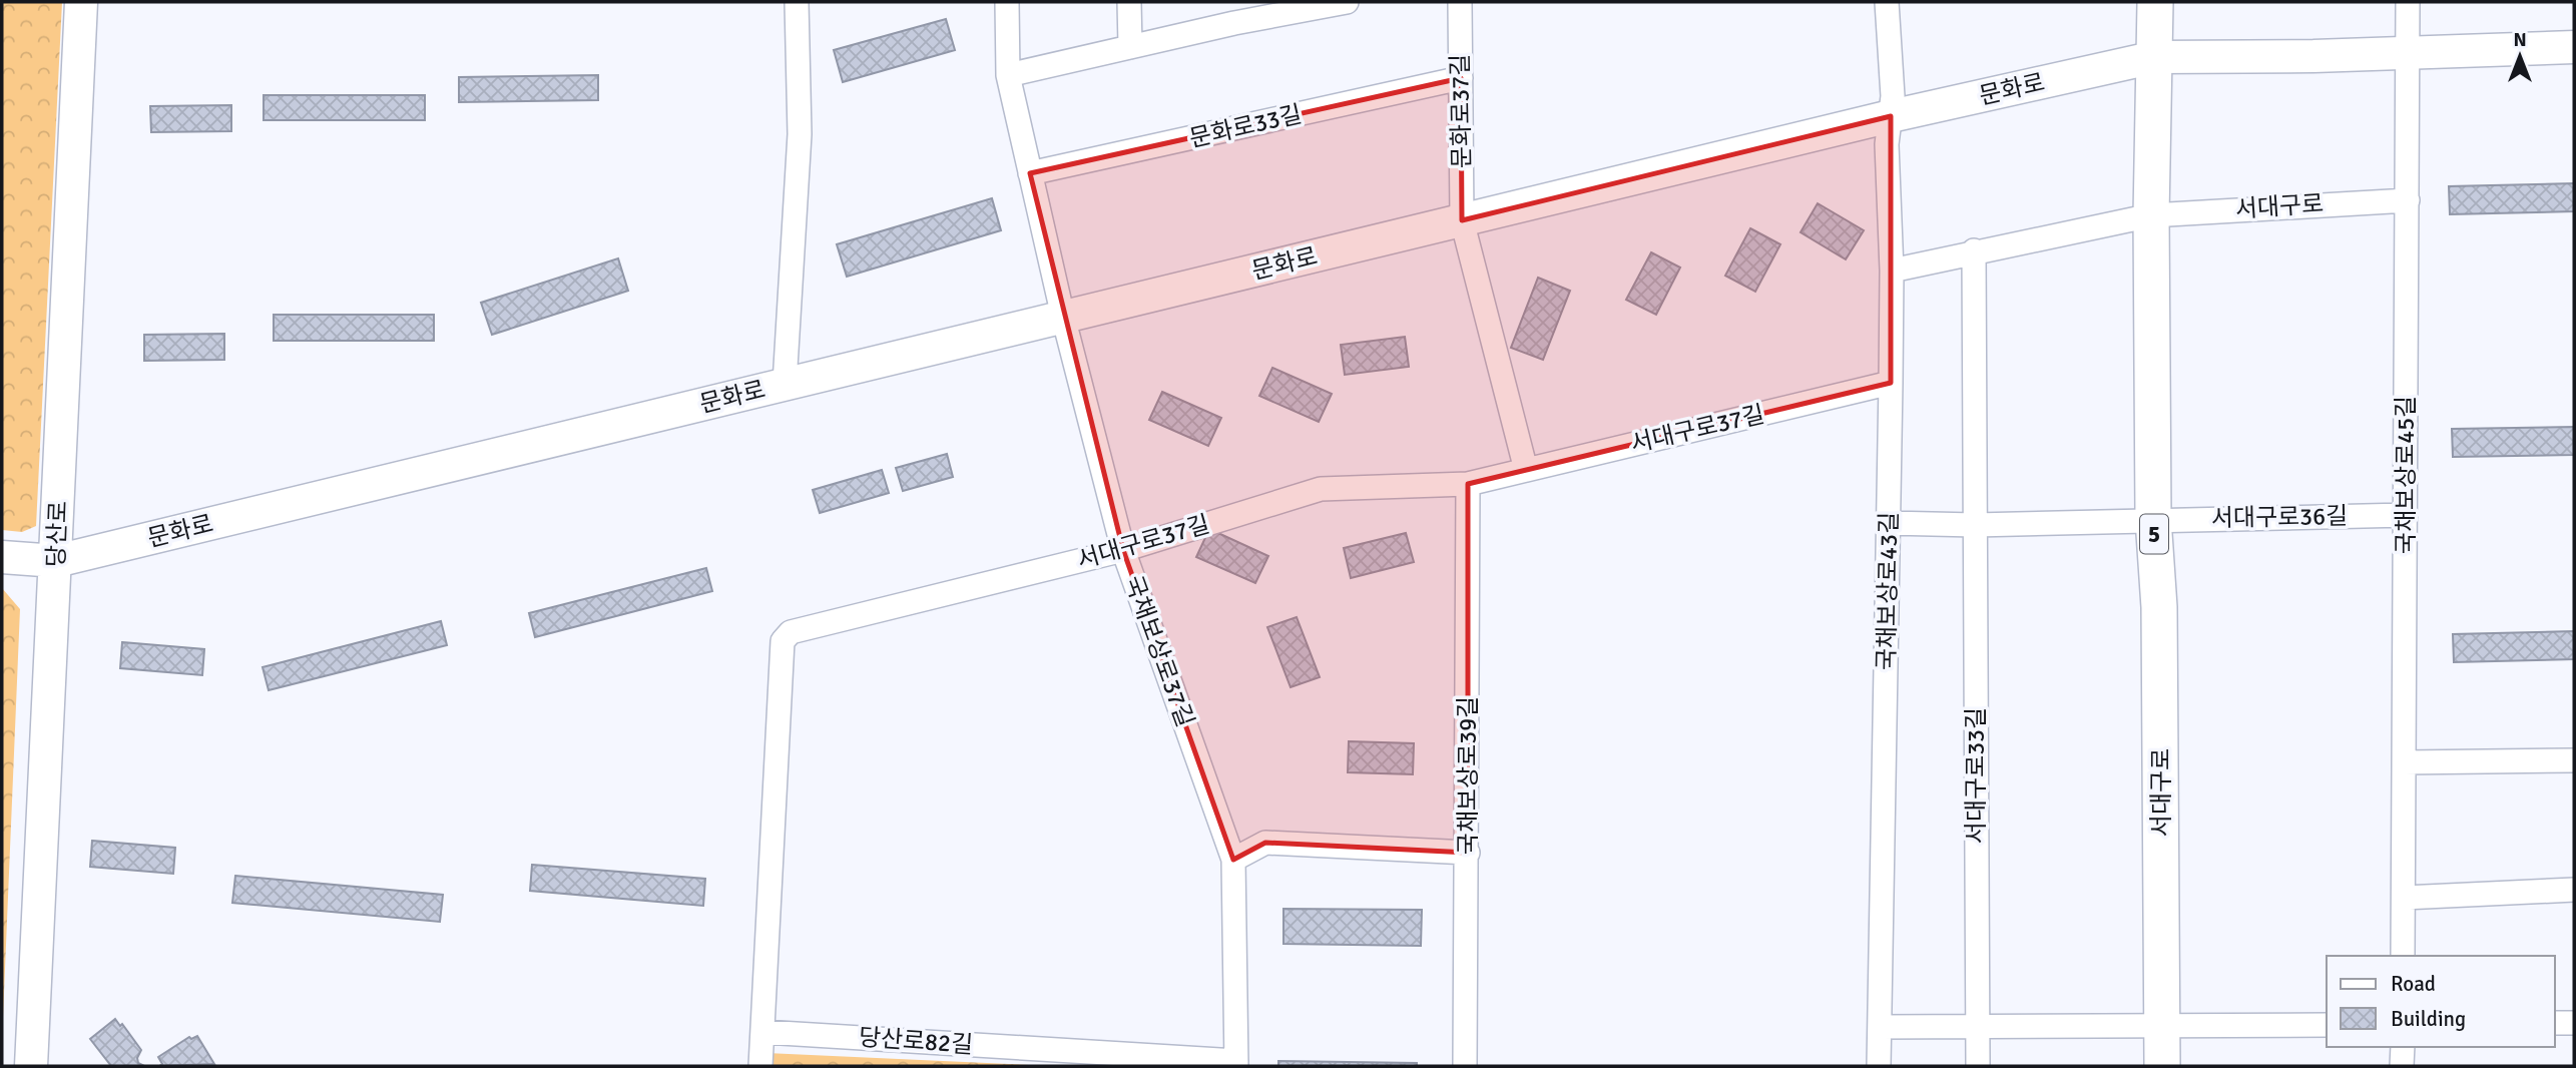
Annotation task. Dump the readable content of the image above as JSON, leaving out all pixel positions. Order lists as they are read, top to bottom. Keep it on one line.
{"streets":{"main road":["문화로","서대구로","당산로","5"],"street":["문화로37길","문화로33길","서대구로37길","국채보상로45길","서대구로36길","국채보상로43길","국채보상로37길","국채보상로39길","서대구로33길","당산로82길"]},"crossings":[["문화로","문화로37길"],["문화로","서대구로"],["문화로","국채보상로45길"],["문화로","당산로"],["문화로","국채보상로43길"],["문화로","국채보상로37길"],["문화로37길","문화로33길"],["서대구로","국채보상로45길"],["서대구로","서대구로36길"],["서대구로","국채보상로43길"],["서대구로37길","국채보상로43길"],["서대구로37길","국채보상로37길"],["서대구로37길","국채보상로39길"],["서대구로37길","당산로82길"],["국채보상로45길","서대구로36길"],["국채보상로37길","당산로82길"]],"legend":["Road","Building"],"north":"top"}
